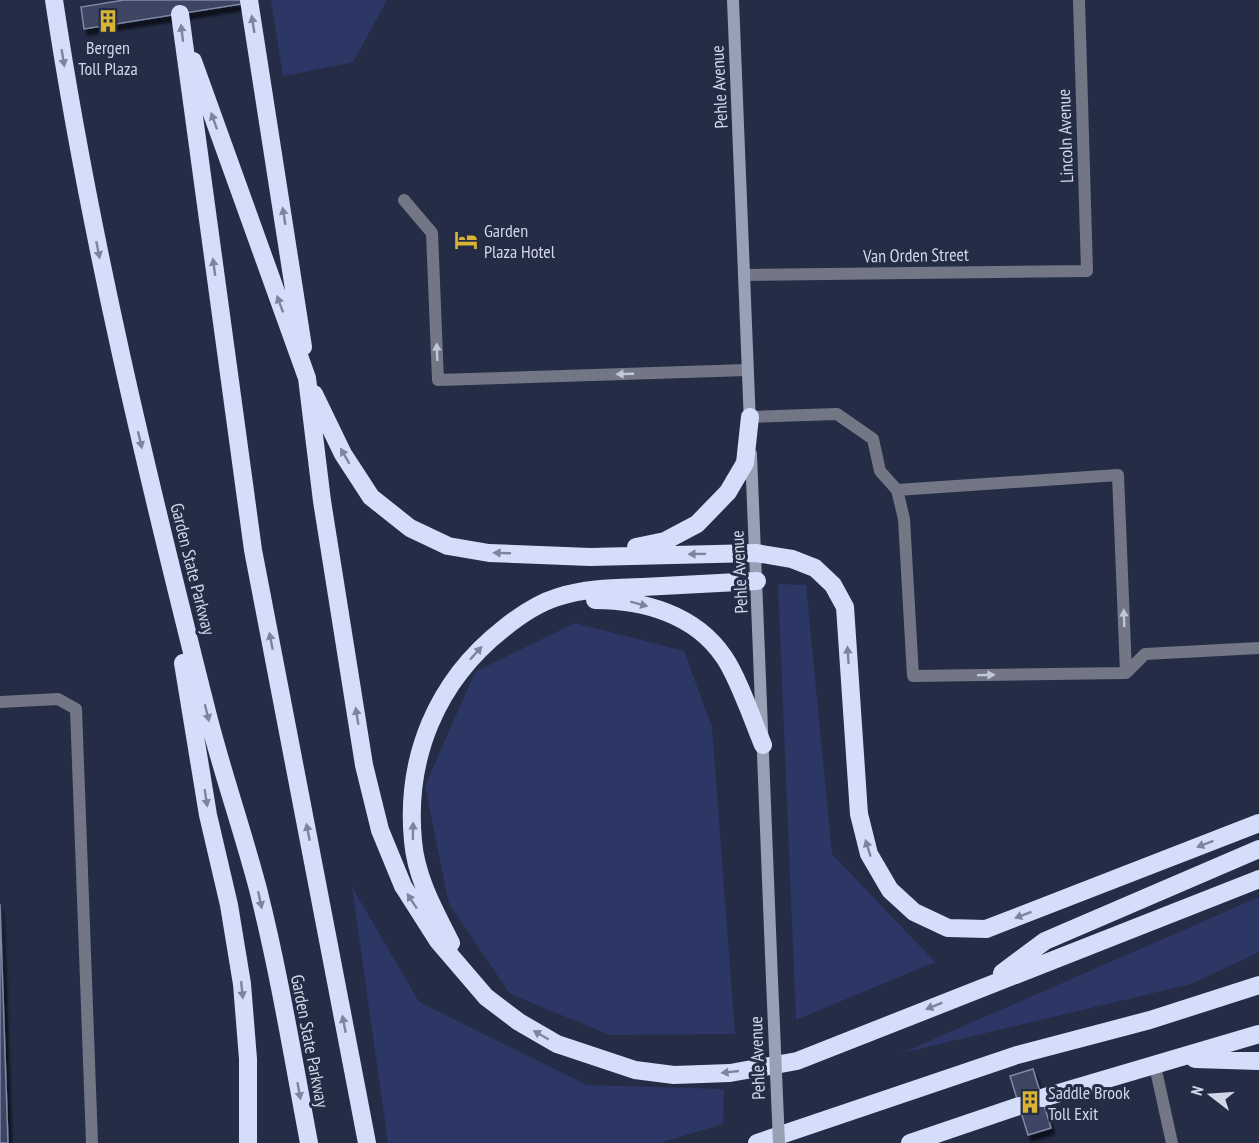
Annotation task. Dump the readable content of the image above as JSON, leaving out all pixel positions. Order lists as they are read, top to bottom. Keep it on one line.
{"streets":{"highway":["Garden State Parkway"],"street":["Pehle Avenue","Lincoln Avenue","Van Orden Street"]},"crossings":[["Pehle Avenue","Van Orden Street"],["Lincoln Avenue","Van Orden Street"]],"places":{"building":["Bergen Toll Plaza","Saddle Brook Toll Exit"],"hotel":["Garden Plaza Hotel"]},"north":"left"}
